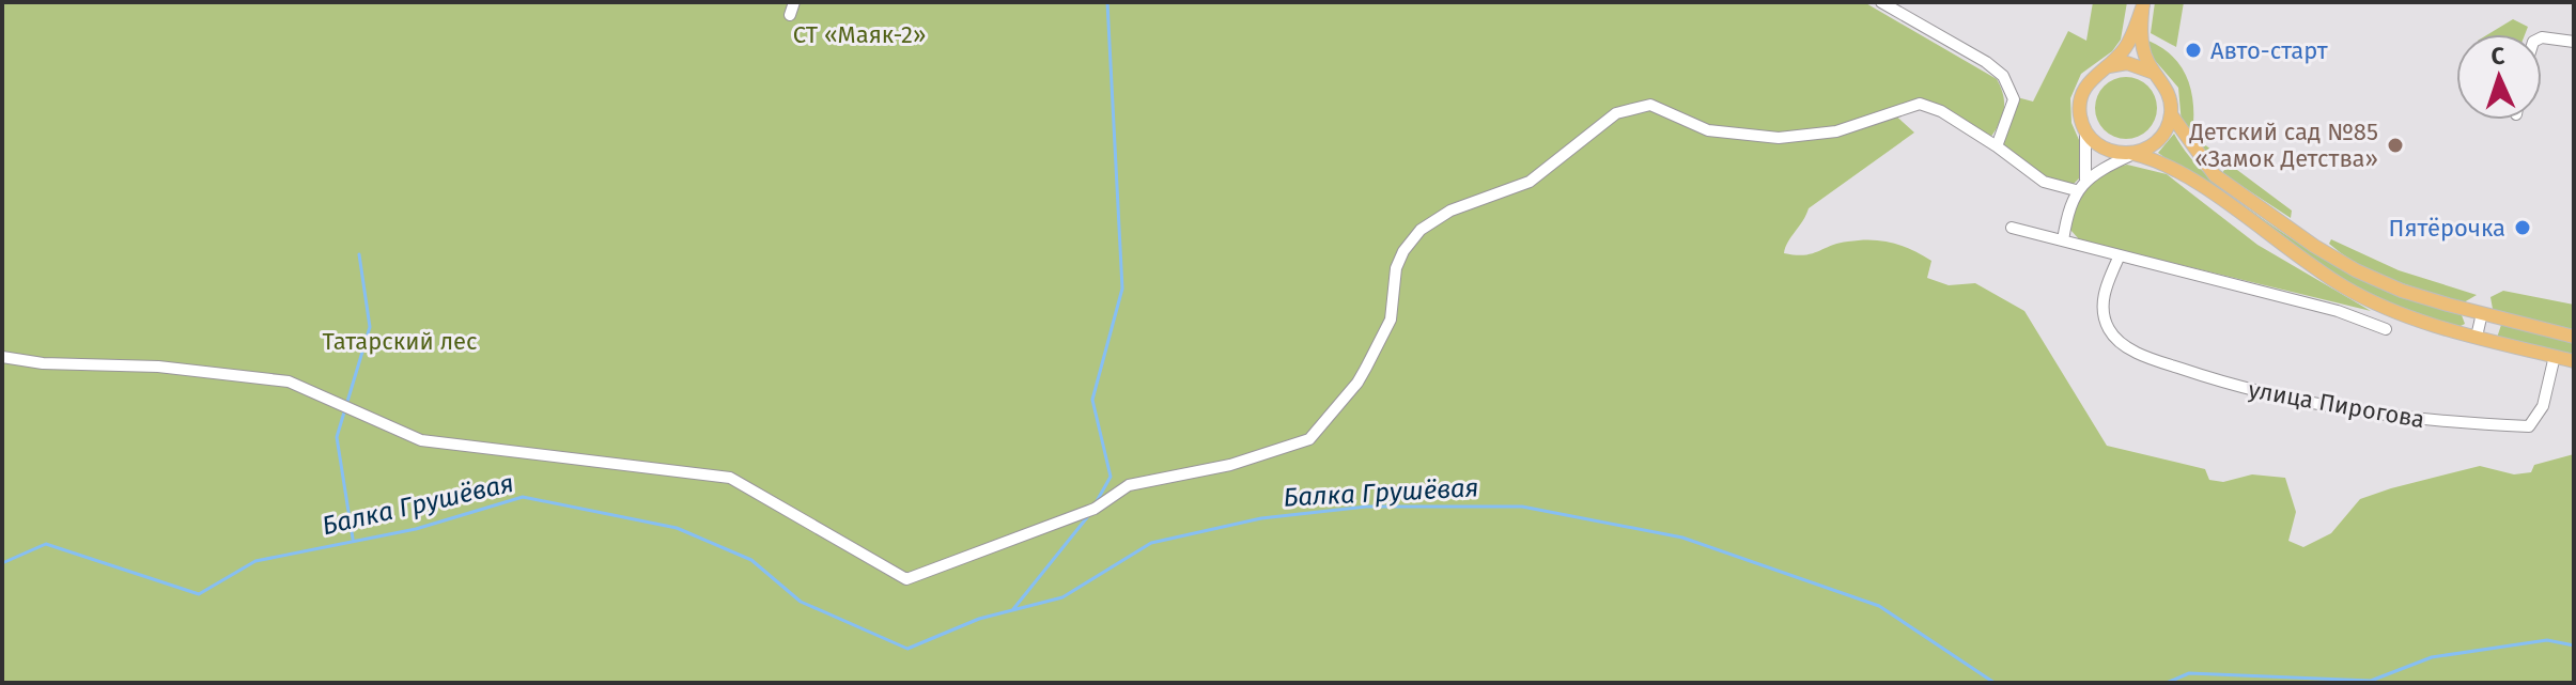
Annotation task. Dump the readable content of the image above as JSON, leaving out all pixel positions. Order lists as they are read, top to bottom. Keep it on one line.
{"streets":{"street":["улица Пирогова"]},"water":["Балка Грушёвая"],"parks":["СТ «Маяк-2»","Татарский лес"],"places":["Авто-старт","Детский сад №85 «Замок Детства»","Пятёрочка"],"north":"top"}
